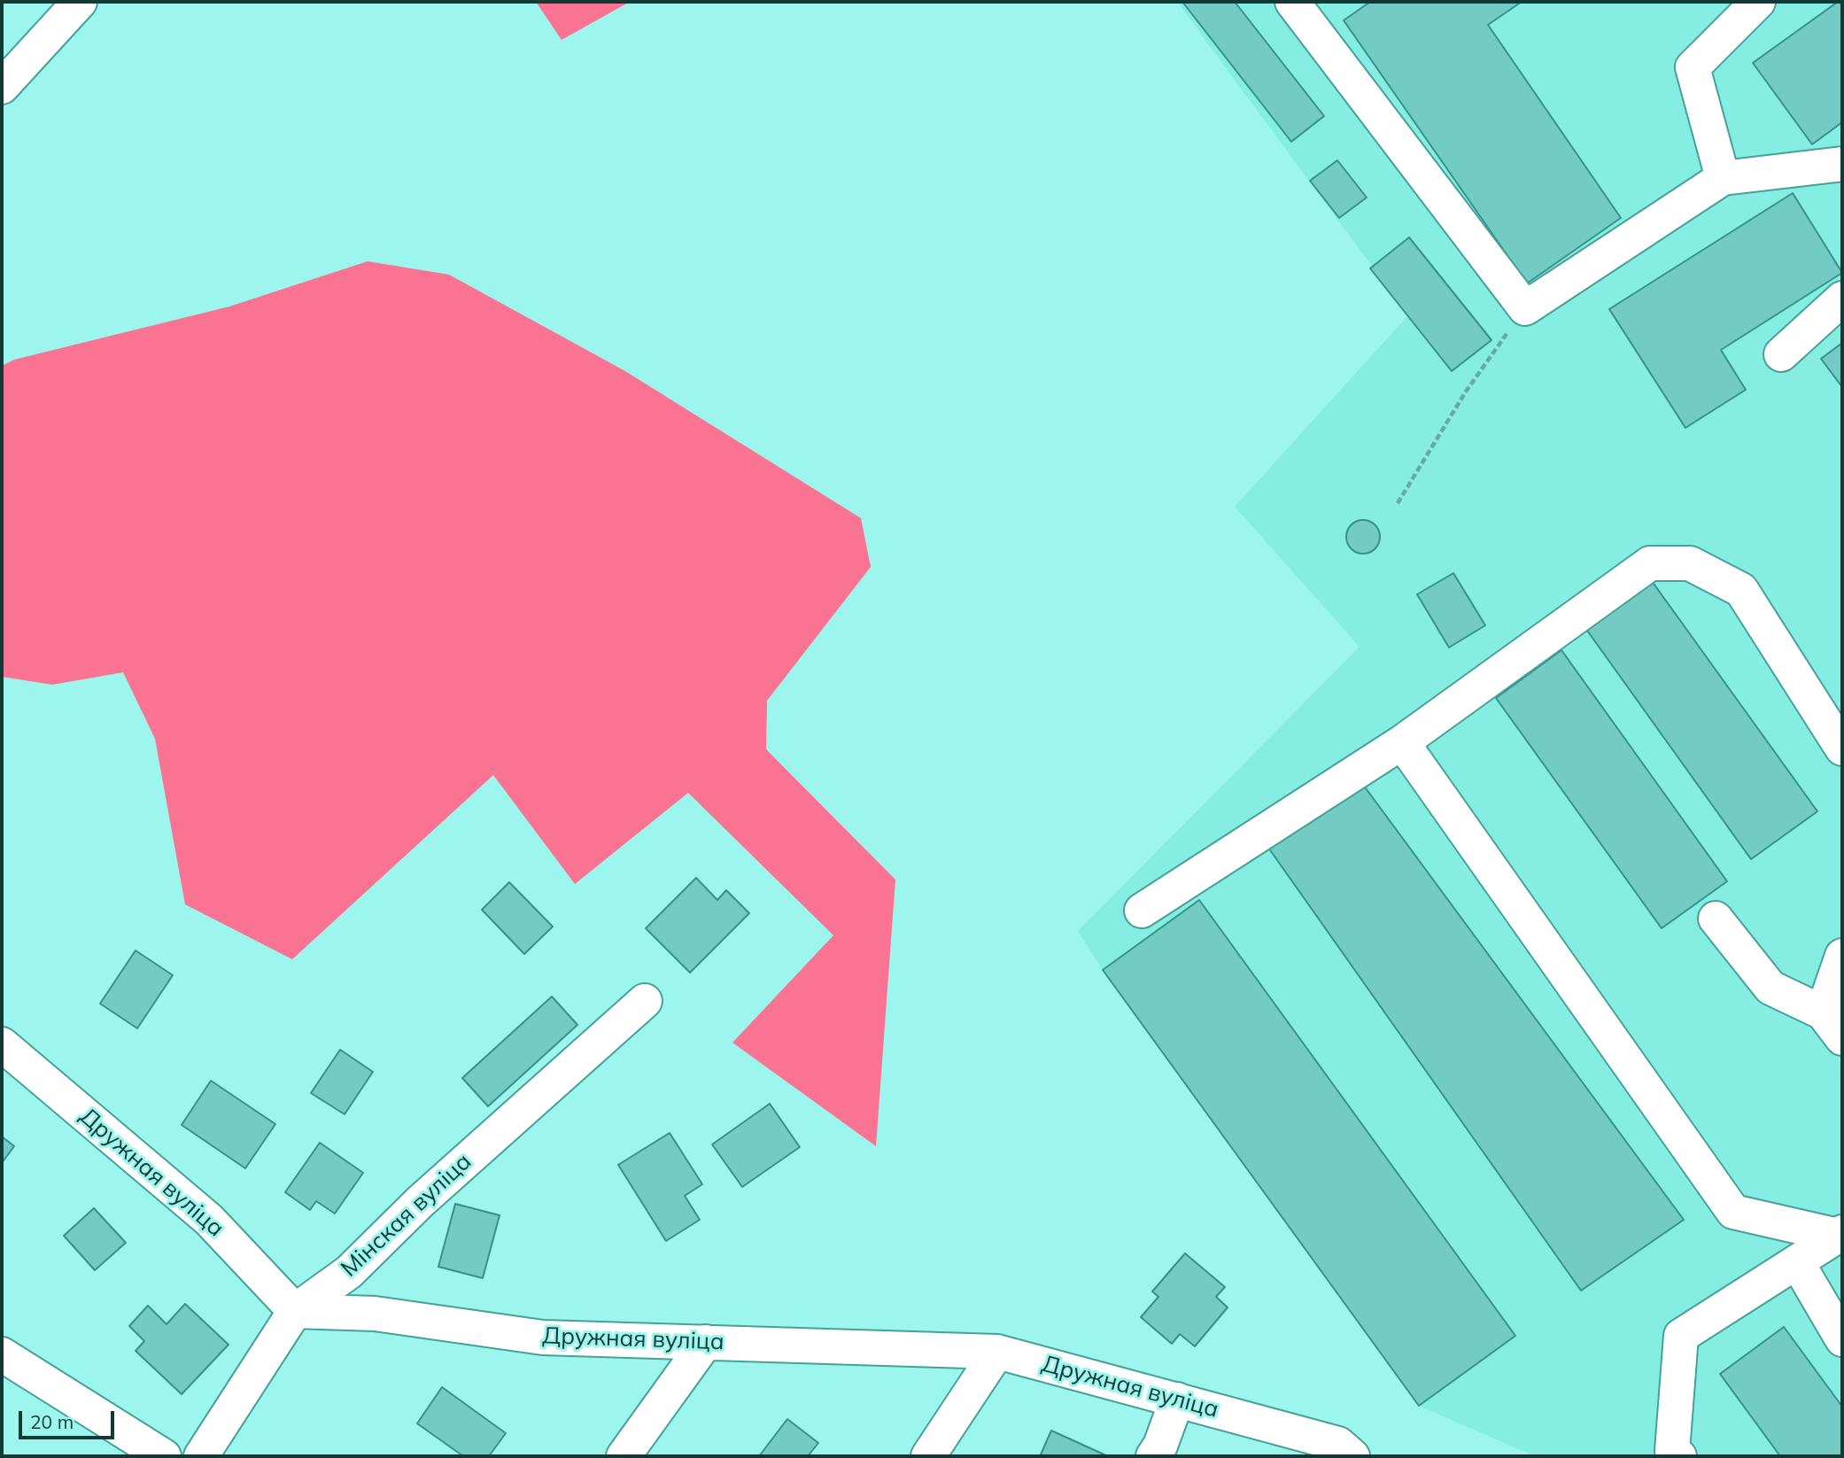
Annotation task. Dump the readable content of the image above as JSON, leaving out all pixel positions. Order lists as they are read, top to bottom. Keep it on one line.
{"streets":{"street":["Дружная вуліца","Мінская вуліца"]},"crossings":[["Дружная вуліца","Мінская вуліца"]],"scale_bar":"20 m"}
